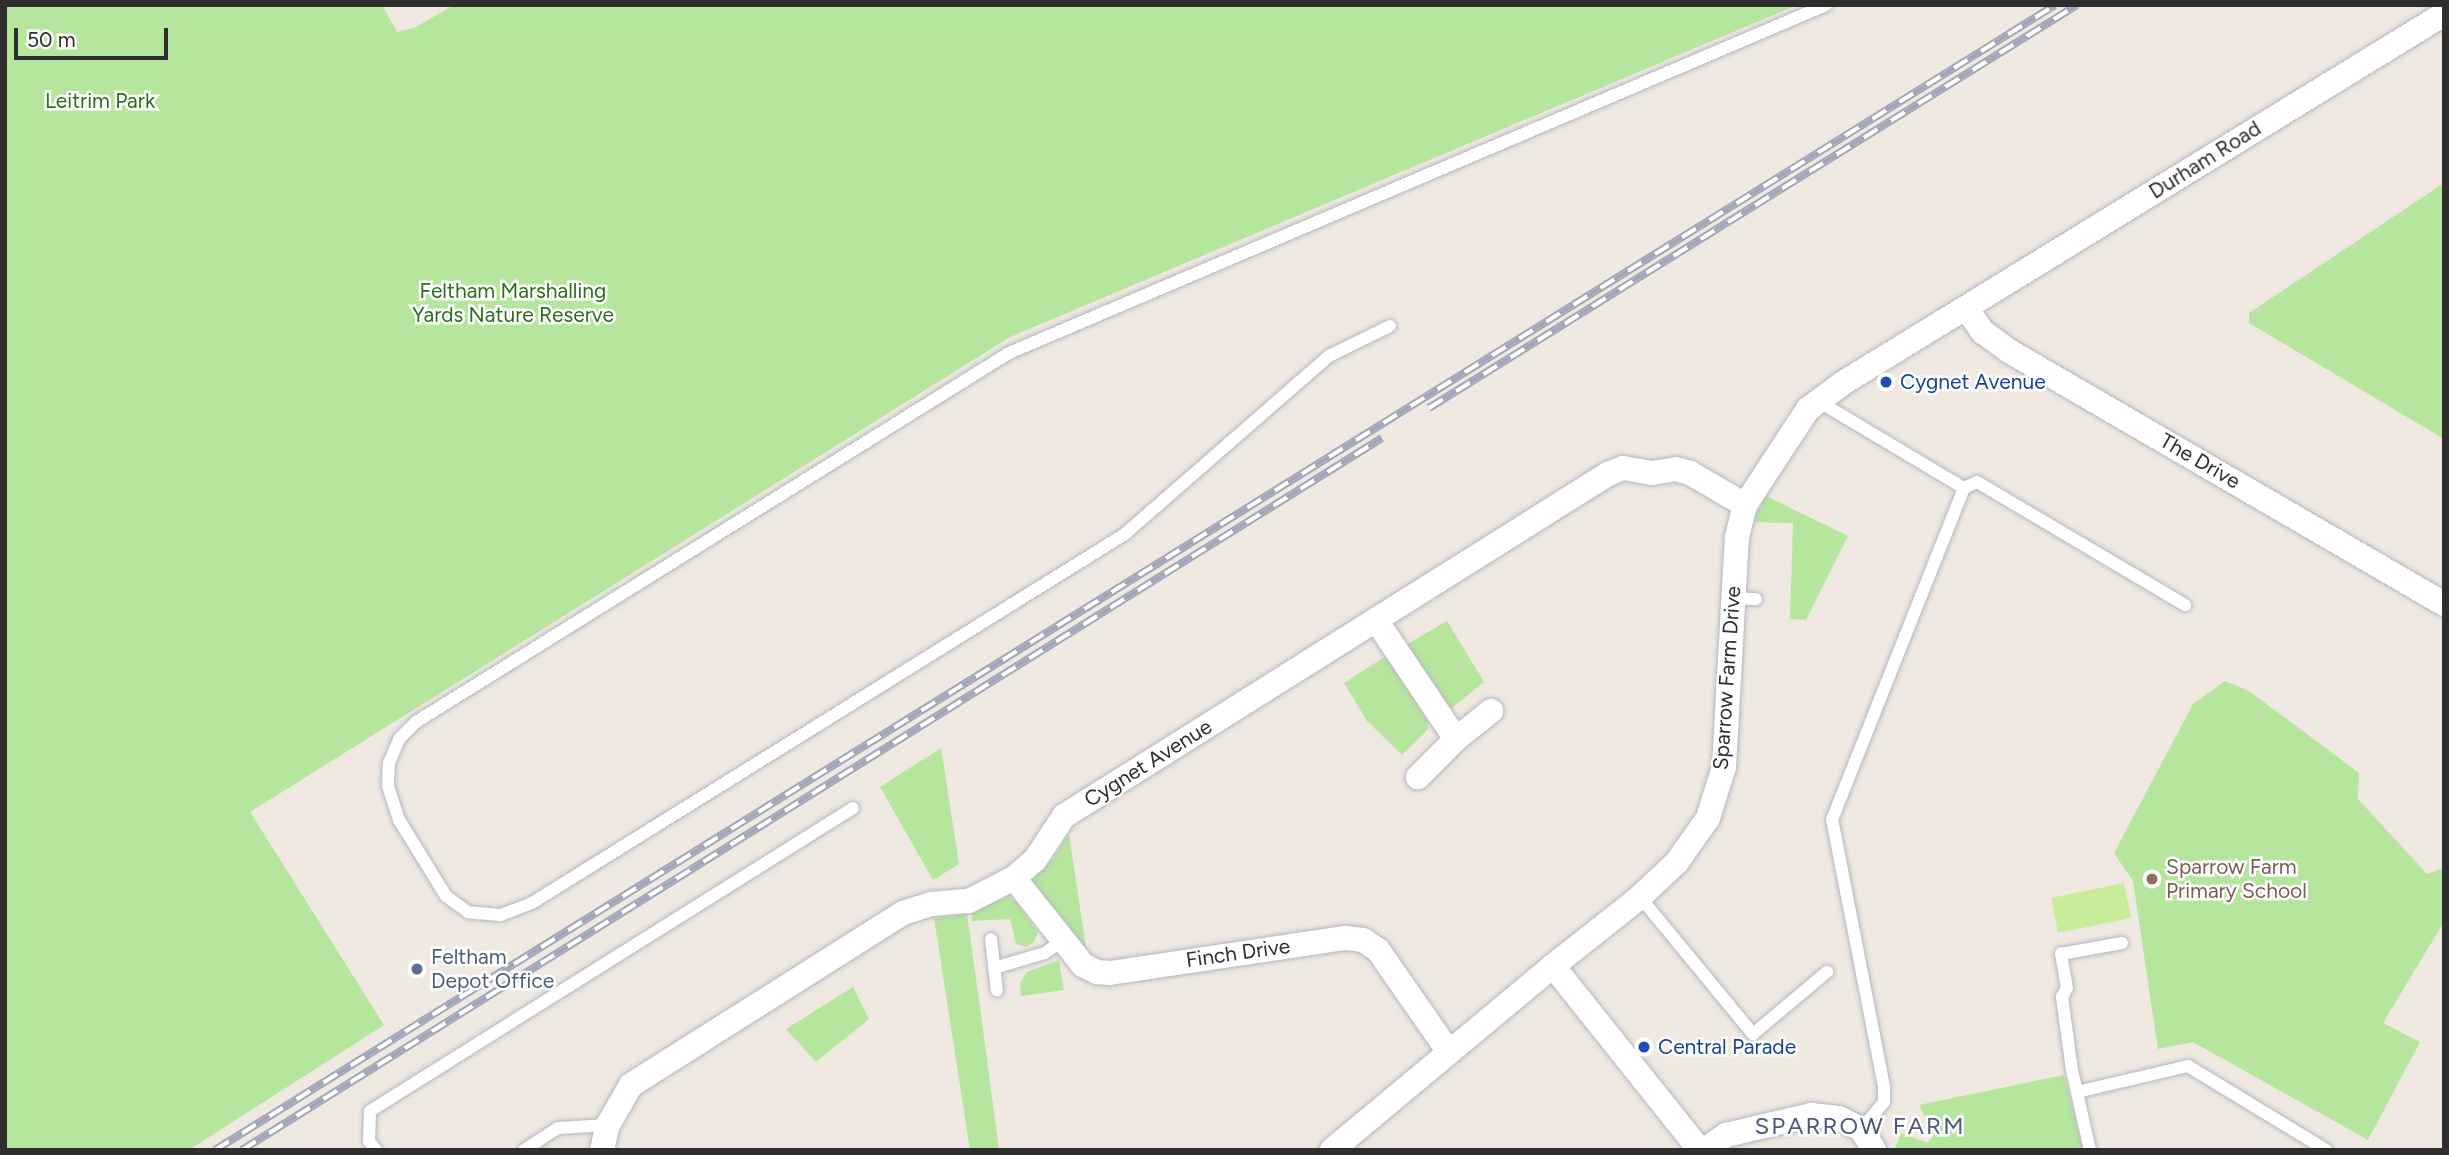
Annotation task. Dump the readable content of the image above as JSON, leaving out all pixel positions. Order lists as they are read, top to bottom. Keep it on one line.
{"streets":{"street":["Durham Road","The Drive","Sparrow Farm Drive","Cygnet Avenue","Finch Drive"]},"crossings":[["Durham Road","The Drive"],["Durham Road","Sparrow Farm Drive"],["The Drive","Sparrow Farm Drive"],["Sparrow Farm Drive","Cygnet Avenue"],["Sparrow Farm Drive","Finch Drive"],["Cygnet Avenue","Finch Drive"]],"districts":["SPARROW FARM"],"parks":["Leitrim Park","Feltham Marshalling Yards Nature Reserve"],"places":["Cygnet Avenue","Sparrow Farm Primary School","Feltham Depot Office","Central Parade"],"scale_bar":"50 m"}
